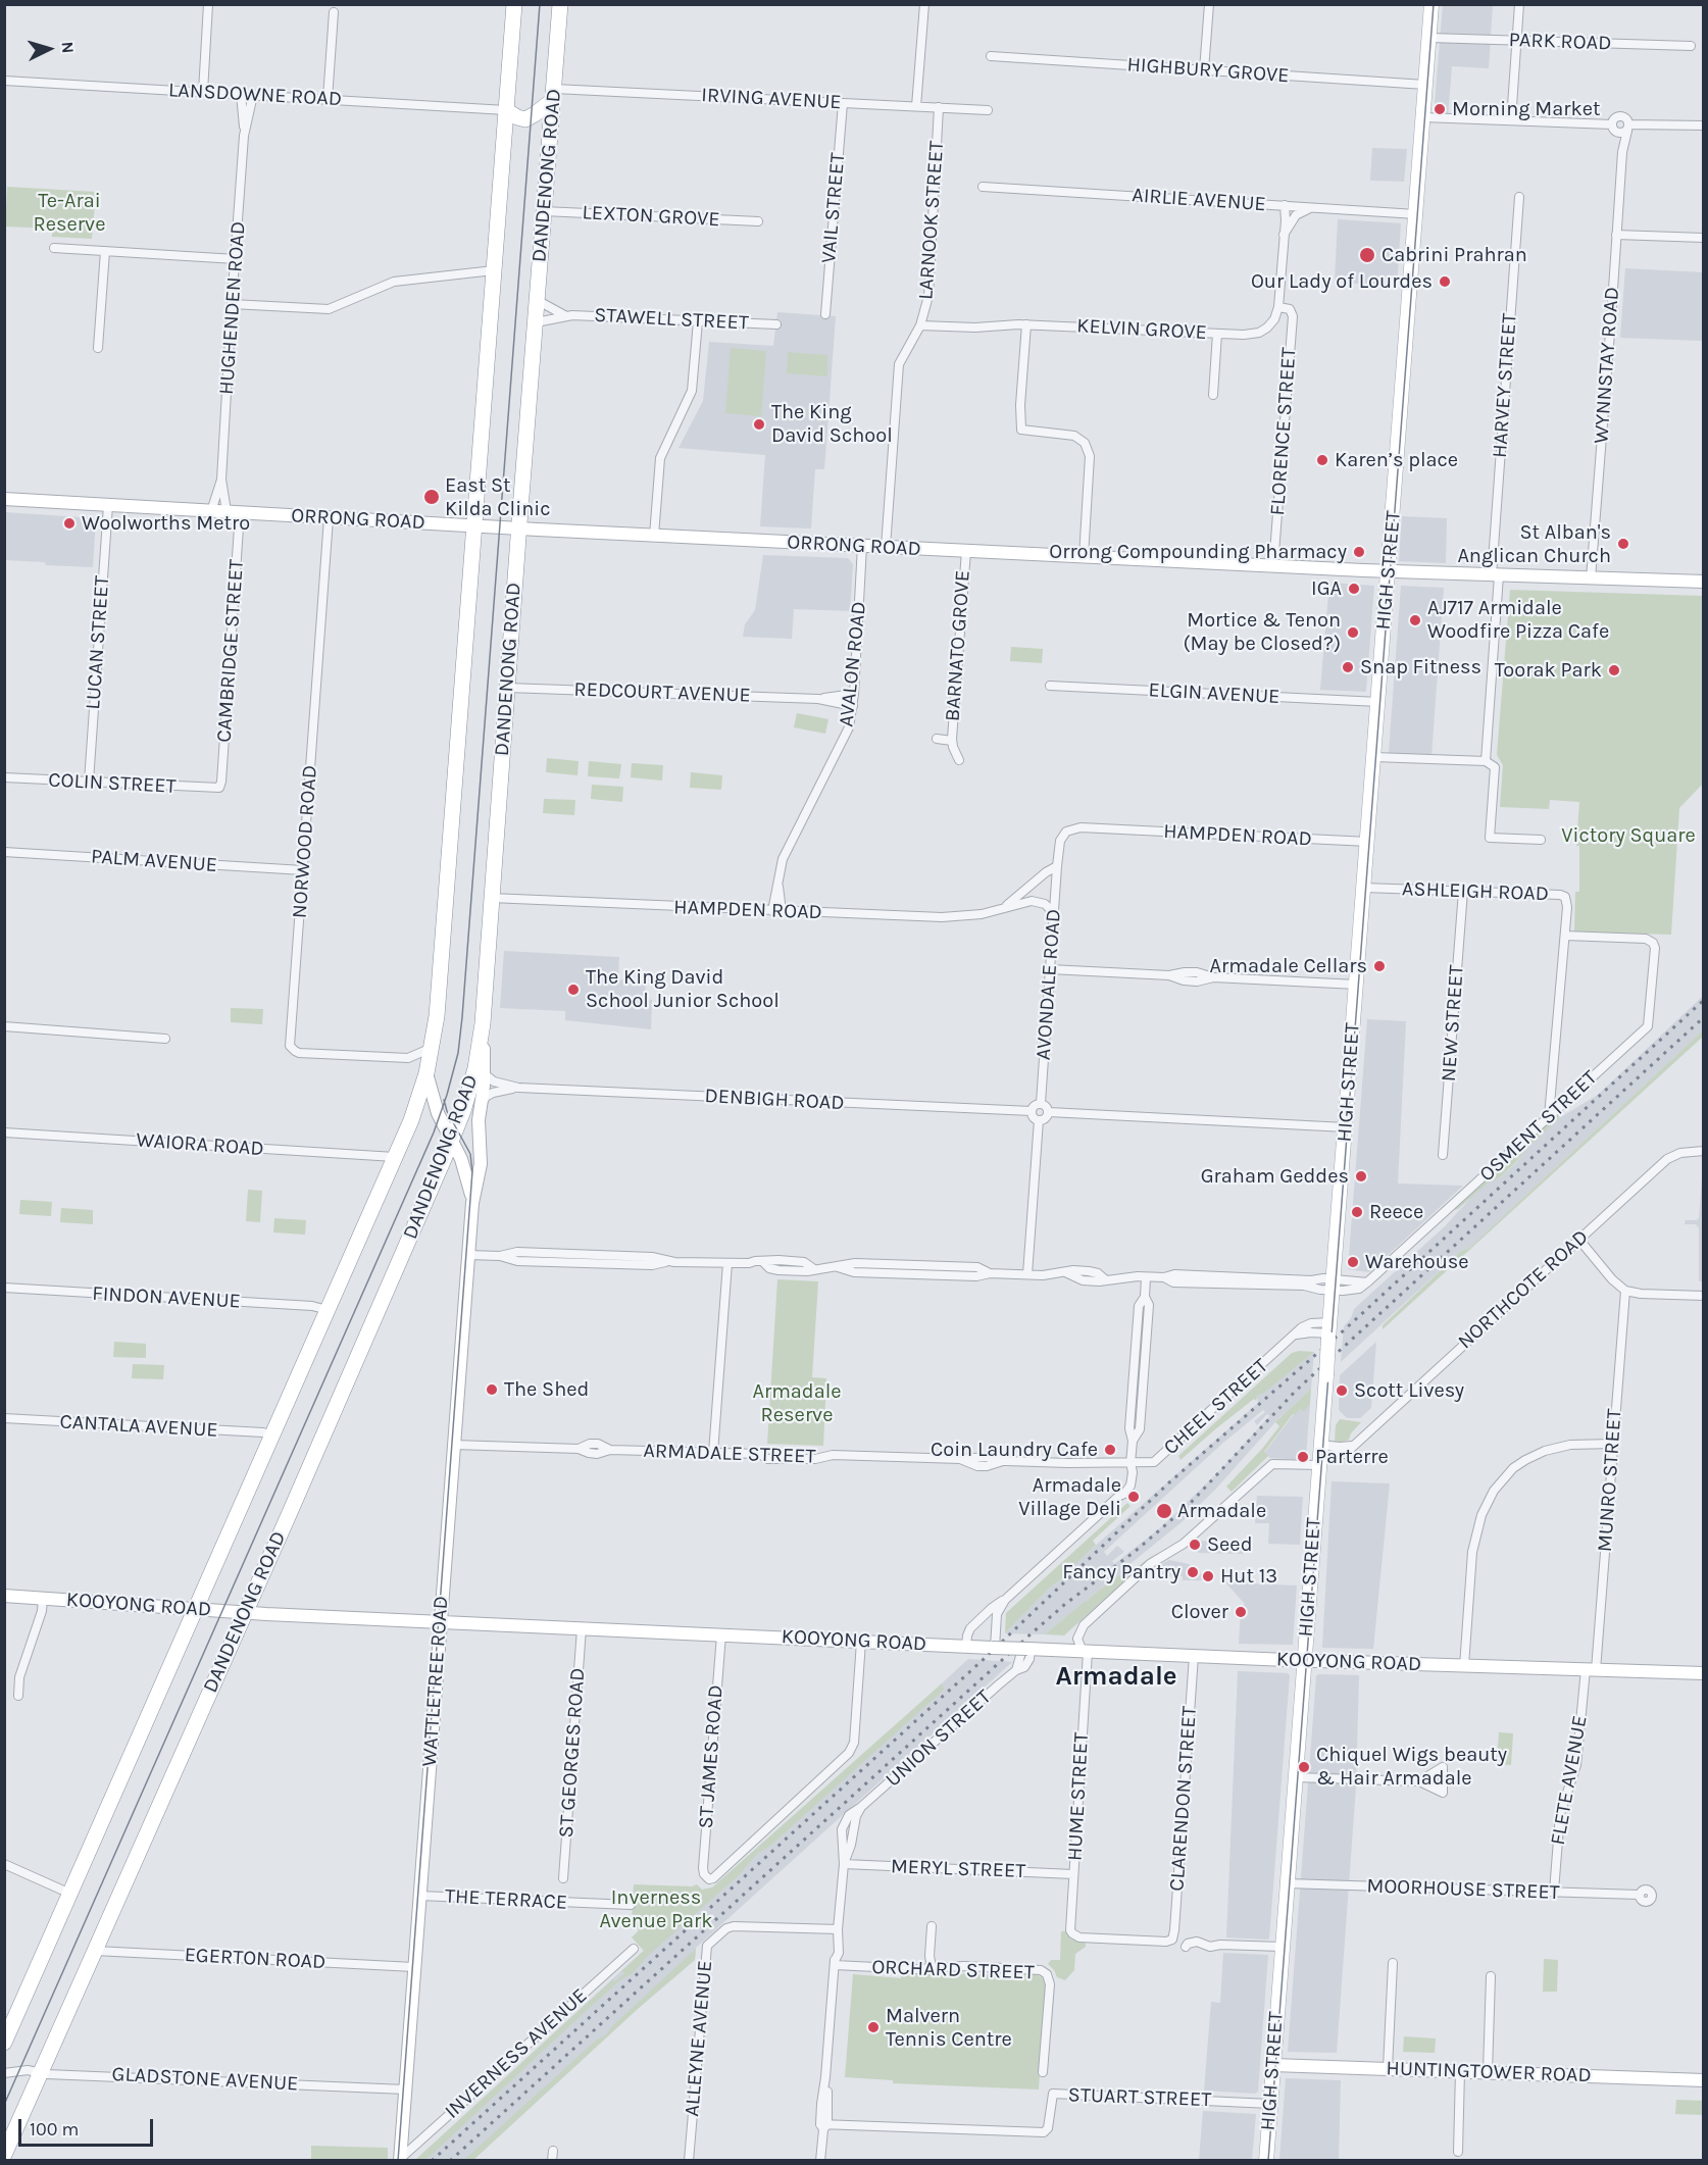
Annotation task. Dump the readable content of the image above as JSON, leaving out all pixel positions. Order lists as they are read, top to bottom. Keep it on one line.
{"streets":{"highway":["DANDENONG ROAD"],"main road":["HIGH STREET"],"street":["PARK ROAD","HIGHBURY GROVE","LANSDOWNE ROAD","IRVING AVENUE","AIRLIE AVENUE","VAIL STREET","LEXTON GROVE","LARNOOK STREET","HUGHENDEN ROAD","STAWELL STREET","KELVIN GROVE","WYNNSTAY ROAD","HARVEY STREET","FLORENCE STREET","ORRONG ROAD","LUCAN STREET","BARNATO GROVE","CAMBRIDGE STREET","AVALON ROAD","REDCOURT AVENUE","ELGIN AVENUE","COLIN STREET","HAMPDEN ROAD","NORWOOD ROAD","PALM AVENUE","ASHLEIGH ROAD","AVONDALE ROAD","NEW STREET","DENBIGH ROAD","OSMENT STREET","WAIORA ROAD","NORTHCOTE ROAD","FINDON AVENUE","CHEEL STREET","CANTALA AVENUE","ARMADALE STREET","MUNRO STREET","KOOYONG ROAD","WATTLETREE ROAD","UNION STREET","ST GEORGES ROAD","ST JAMES ROAD","FLETE AVENUE","HUME STREET","CLARENDON STREET","MERYL STREET","MOORHOUSE STREET","THE TERRACE","EGERTON ROAD","ORCHARD STREET","ALLEYNE AVENUE","INVERNESS AVENUE","HUNTINGTOWER ROAD","GLADSTONE AVENUE","STUART STREET"]},"crossings":[["PARK ROAD","HIGH STREET"],["HIGHBURY GROVE","HIGH STREET"],["LANSDOWNE ROAD","DANDENONG ROAD"],["LANSDOWNE ROAD","HUGHENDEN ROAD"],["IRVING AVENUE","DANDENONG ROAD"],["IRVING AVENUE","VAIL STREET"],["IRVING AVENUE","LARNOOK STREET"],["DANDENONG ROAD","LEXTON GROVE"],["DANDENONG ROAD","STAWELL STREET"],["DANDENONG ROAD","ORRONG ROAD"],["DANDENONG ROAD","REDCOURT AVENUE"],["DANDENONG ROAD","HAMPDEN ROAD"],["DANDENONG ROAD","NORWOOD ROAD"],["DANDENONG ROAD","WAIORA ROAD"],["DANDENONG ROAD","FINDON AVENUE"],["DANDENONG ROAD","CANTALA AVENUE"],["DANDENONG ROAD","KOOYONG ROAD"],["DANDENONG ROAD","WATTLETREE ROAD"],["DANDENONG ROAD","EGERTON ROAD"],["DANDENONG ROAD","GLADSTONE AVENUE"],["AIRLIE AVENUE","HIGH STREET"],["LARNOOK STREET","KELVIN GROVE"],["LARNOOK STREET","ORRONG ROAD"],["HUGHENDEN ROAD","ORRONG ROAD"],["KELVIN GROVE","FLORENCE STREET"],["WYNNSTAY ROAD","ORRONG ROAD"],["HARVEY STREET","ORRONG ROAD"],["FLORENCE STREET","ORRONG ROAD"],["ORRONG ROAD","HIGH STREET"],["ORRONG ROAD","LUCAN STREET"],["ORRONG ROAD","BARNATO GROVE"],["ORRONG ROAD","CAMBRIDGE STREET"],["ORRONG ROAD","AVALON ROAD"],["ORRONG ROAD","NORWOOD ROAD"],["HIGH STREET","ELGIN AVENUE"],["HIGH STREET","HAMPDEN ROAD"],["HIGH STREET","ASHLEIGH ROAD"],["HIGH STREET","OSMENT STREET"],["HIGH STREET","NORTHCOTE ROAD"],["HIGH STREET","CHEEL STREET"],["HIGH STREET","KOOYONG ROAD"],["HIGH STREET","HUME STREET"],["HIGH STREET","MOORHOUSE STREET"],["HIGH STREET","HUNTINGTOWER ROAD"],["HIGH STREET","STUART STREET"],["LUCAN STREET","COLIN STREET"],["CAMBRIDGE STREET","COLIN STREET"],["AVALON ROAD","REDCOURT AVENUE"],["AVALON ROAD","HAMPDEN ROAD"],["HAMPDEN ROAD","AVONDALE ROAD"],["NORWOOD ROAD","PALM AVENUE"],["ASHLEIGH ROAD","NEW STREET"],["ASHLEIGH ROAD","OSMENT STREET"],["AVONDALE ROAD","DENBIGH ROAD"],["DENBIGH ROAD","WATTLETREE ROAD"],["NORTHCOTE ROAD","HUME STREET"],["CHEEL STREET","ARMADALE STREET"],["ARMADALE STREET","WATTLETREE ROAD"],["MUNRO STREET","KOOYONG ROAD"],["MUNRO STREET","FLETE AVENUE"],["KOOYONG ROAD","WATTLETREE ROAD"],["KOOYONG ROAD","UNION STREET"],["KOOYONG ROAD","ST GEORGES ROAD"],["KOOYONG ROAD","ST JAMES ROAD"],["KOOYONG ROAD","FLETE AVENUE"],["KOOYONG ROAD","HUME STREET"],["KOOYONG ROAD","CLARENDON STREET"],["WATTLETREE ROAD","THE TERRACE"],["WATTLETREE ROAD","EGERTON ROAD"],["WATTLETREE ROAD","INVERNESS AVENUE"],["WATTLETREE ROAD","GLADSTONE AVENUE"],["UNION STREET","MERYL STREET"],["UNION STREET","ORCHARD STREET"],["UNION STREET","ALLEYNE AVENUE"],["UNION STREET","STUART STREET"],["FLETE AVENUE","MOORHOUSE STREET"],["HUME STREET","CLARENDON STREET"],["HUME STREET","MERYL STREET"]],"districts":["Armadale"],"parks":["Te-Arai Reserve","Victory Square","Armadale Reserve","Inverness Avenue Park"],"places":["Morning Market","Cabrini Prahran","Our Lady of Lourdes","The King David School","Karen’s place","East St Kilda Clinic","Woolworths Metro","St Alban's Anglican Church","Orrong Compounding Pharmacy","IGA","AJ717 Armidale Woodfire Pizza Cafe","Mortice & Tenon (May be Closed?)","Snap Fitness","Toorak Park","Armadale Cellars","The King David School Junior School","Graham Geddes","Reece","Warehouse","The Shed","Scott Livesy","Coin Laundry Cafe","Parterre","Armadale Village Deli","Armadale","Seed","Fancy Pantry","Hut 13","Clover","Chiquel Wigs beauty & Hair Armadale","Malvern Tennis Centre"],"scale_bar":"100 m","north":"right"}
